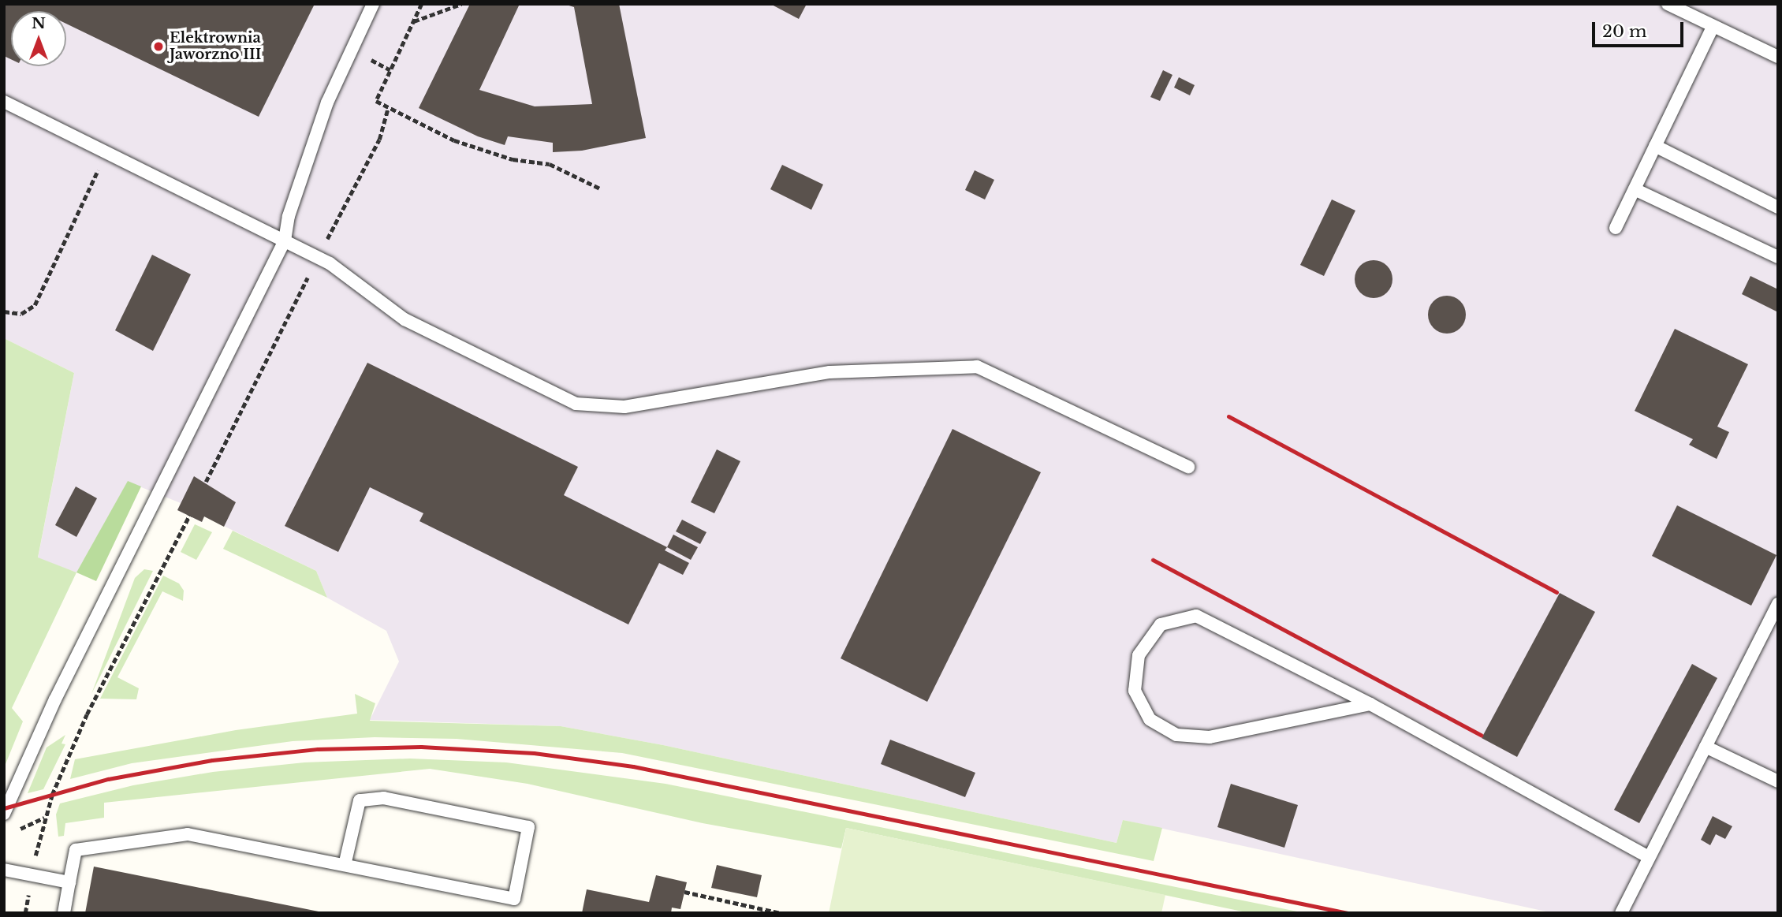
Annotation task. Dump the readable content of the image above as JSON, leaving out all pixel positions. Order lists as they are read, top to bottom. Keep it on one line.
{"places":["Elektrownia Jaworzno III"],"scale_bar":"20 m","north":"top"}
